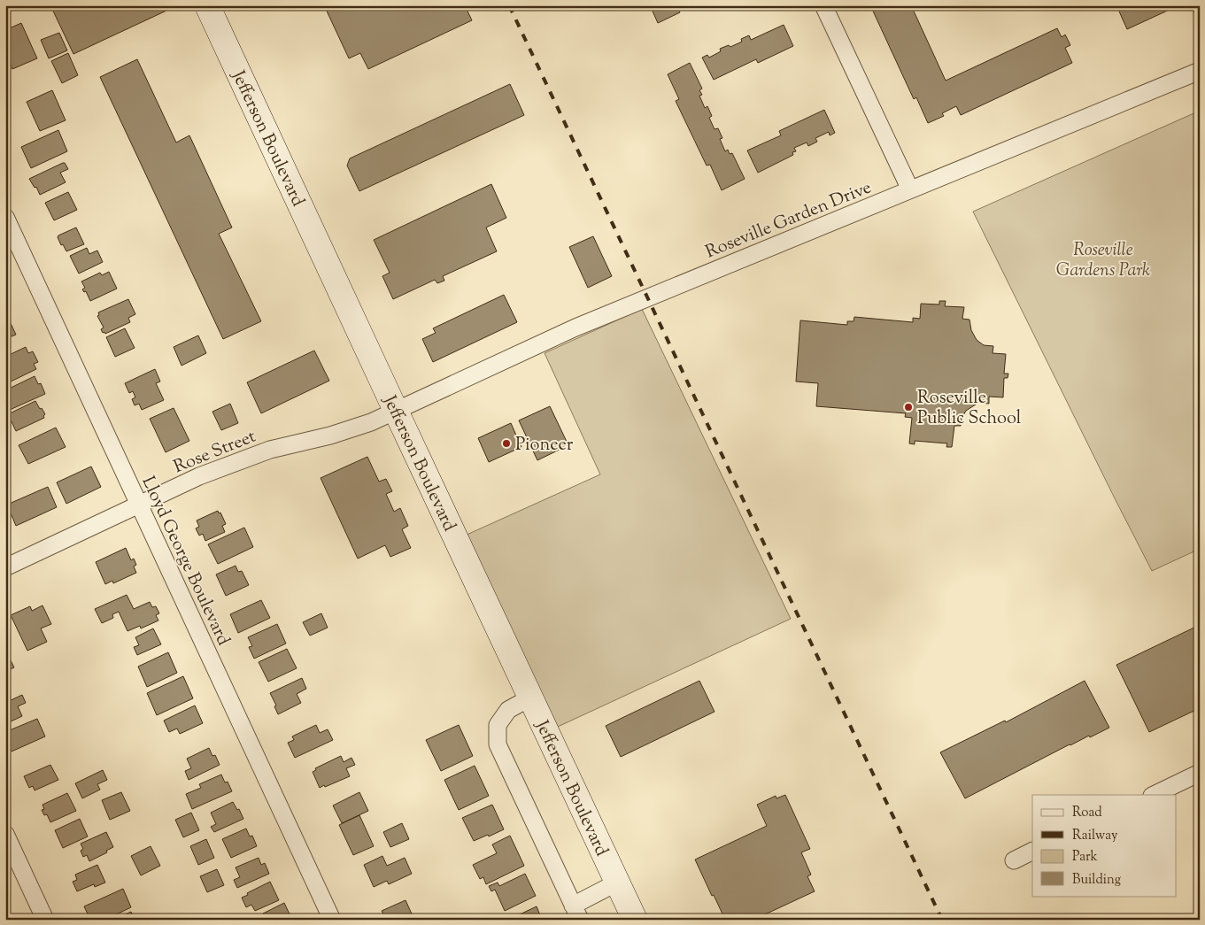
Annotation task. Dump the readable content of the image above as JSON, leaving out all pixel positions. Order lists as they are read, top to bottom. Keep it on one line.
{"streets":{"street":["Jefferson Boulevard","Roseville Garden Drive","Rose Street","Lloyd George Boulevard"]},"crossings":[["Jefferson Boulevard","Roseville Garden Drive"],["Jefferson Boulevard","Rose Street"],["Roseville Garden Drive","Rose Street"],["Rose Street","Lloyd George Boulevard"]],"parks":["Roseville Gardens Park"],"places":["Roseville Public School","Pioneer"],"legend":["Road","Railway","Park","Building"]}
